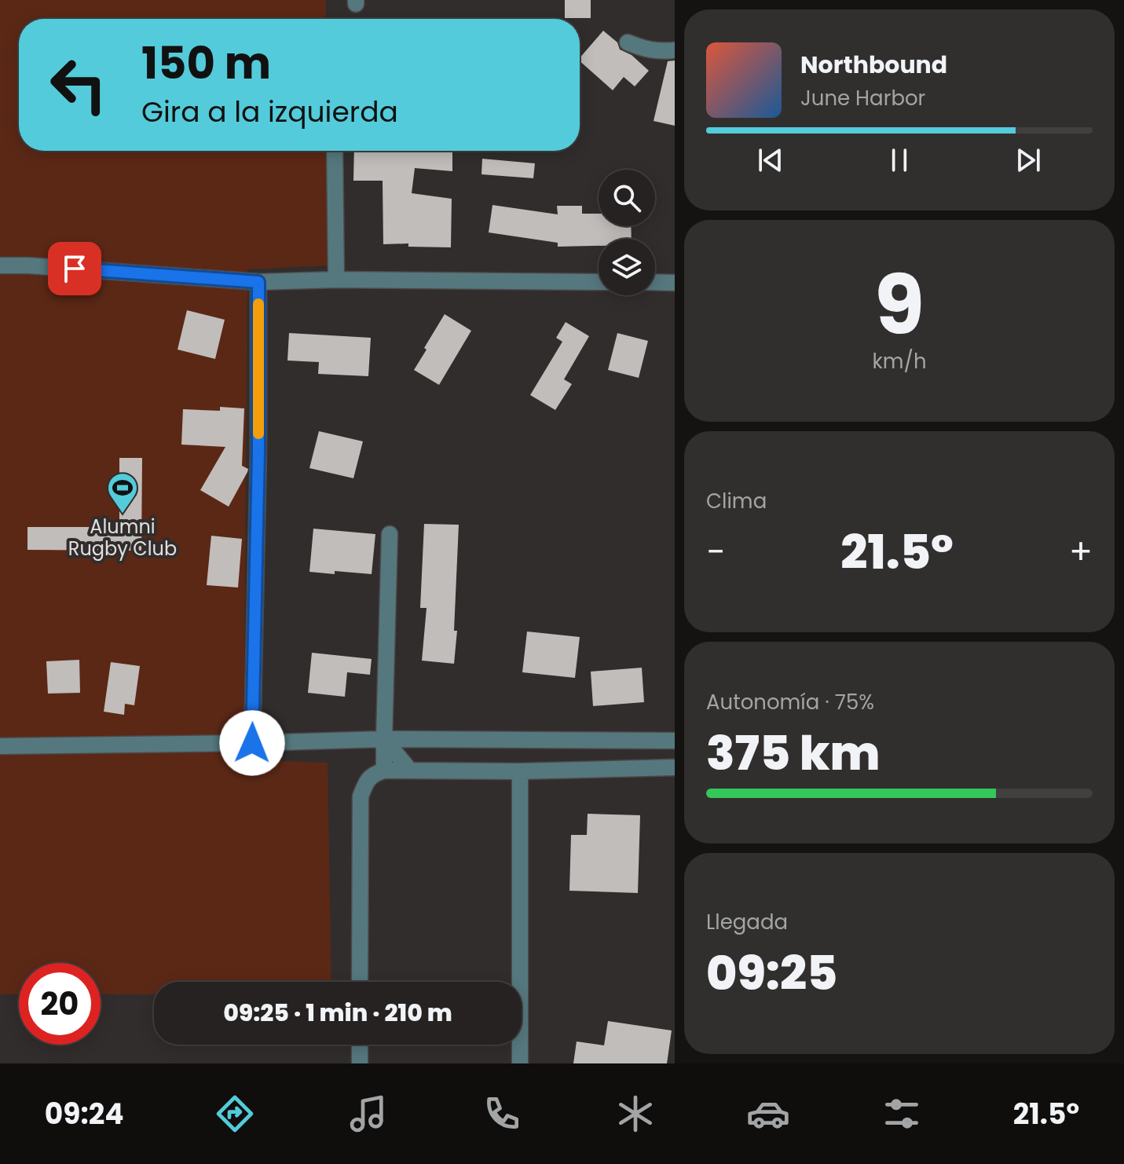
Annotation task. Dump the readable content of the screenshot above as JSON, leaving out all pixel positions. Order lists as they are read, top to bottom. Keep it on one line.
{"places":{"sports":["Alumni Rugby Club"]},"page":{"turn":["150 m","Gira a la izquierda"],"song":["Northbound","June Harbor"],"tile":[["9","km/h"],"Clima",["Autonomía · 75%","375 km"],["Llegada","09:25"]],"heat":["−","21.5°","+"],"limit":"20","trip":"09:25 · 1 min · 210 m","tabs":["09:24","21.5°"]}}
